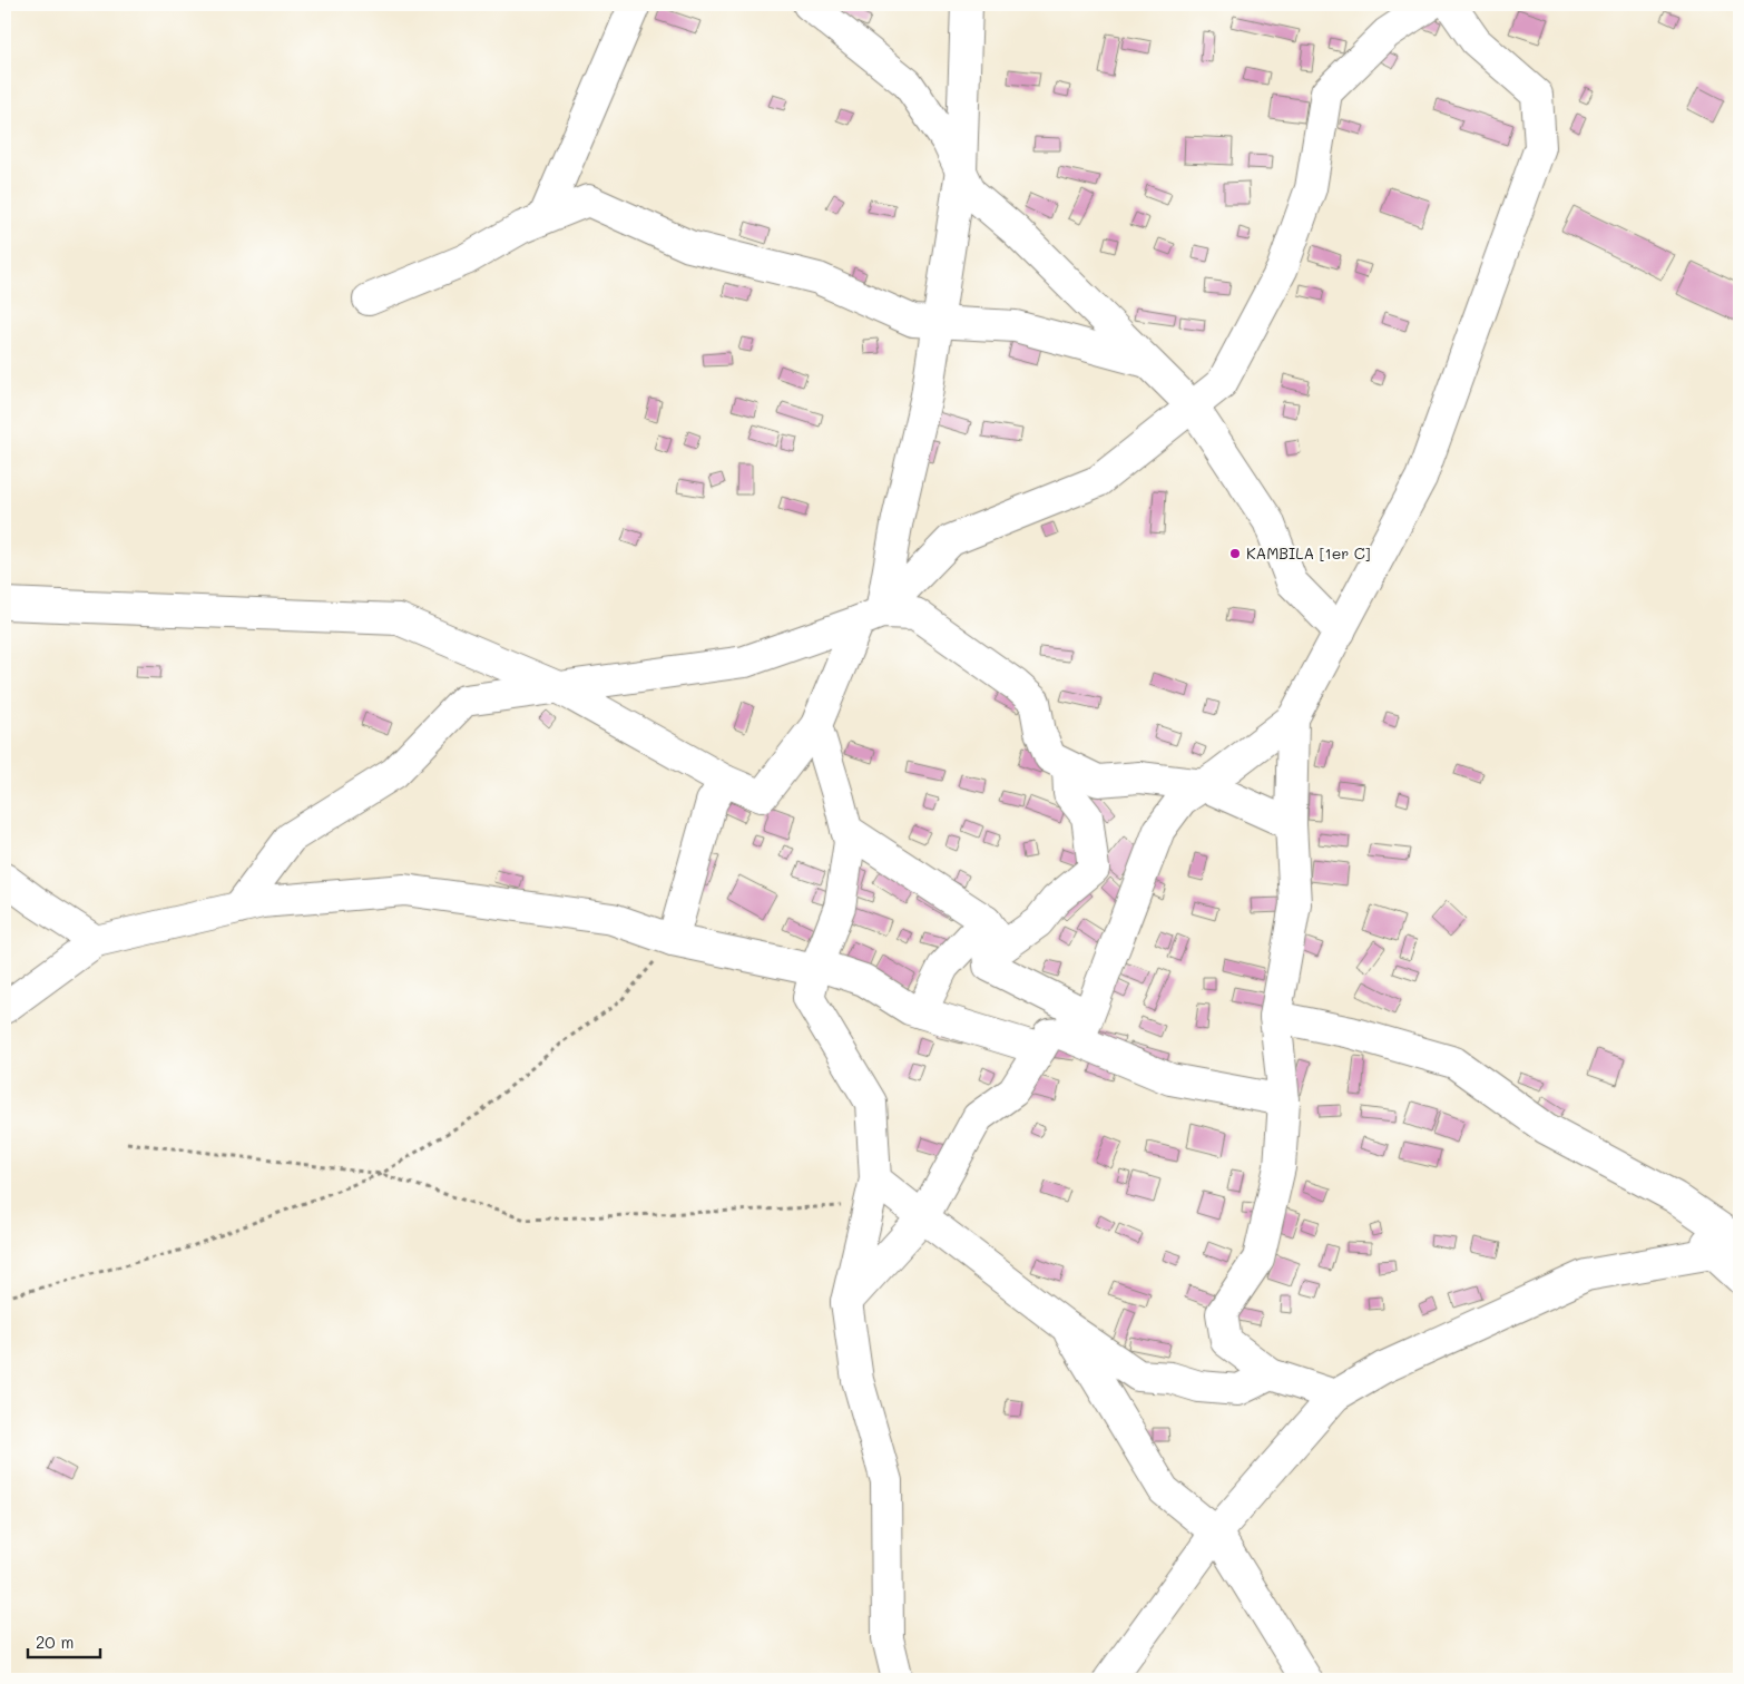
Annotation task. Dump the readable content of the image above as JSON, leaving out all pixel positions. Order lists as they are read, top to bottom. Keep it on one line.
{"places":["KAMBILA [1er C]"],"scale_bar":"20 m"}
